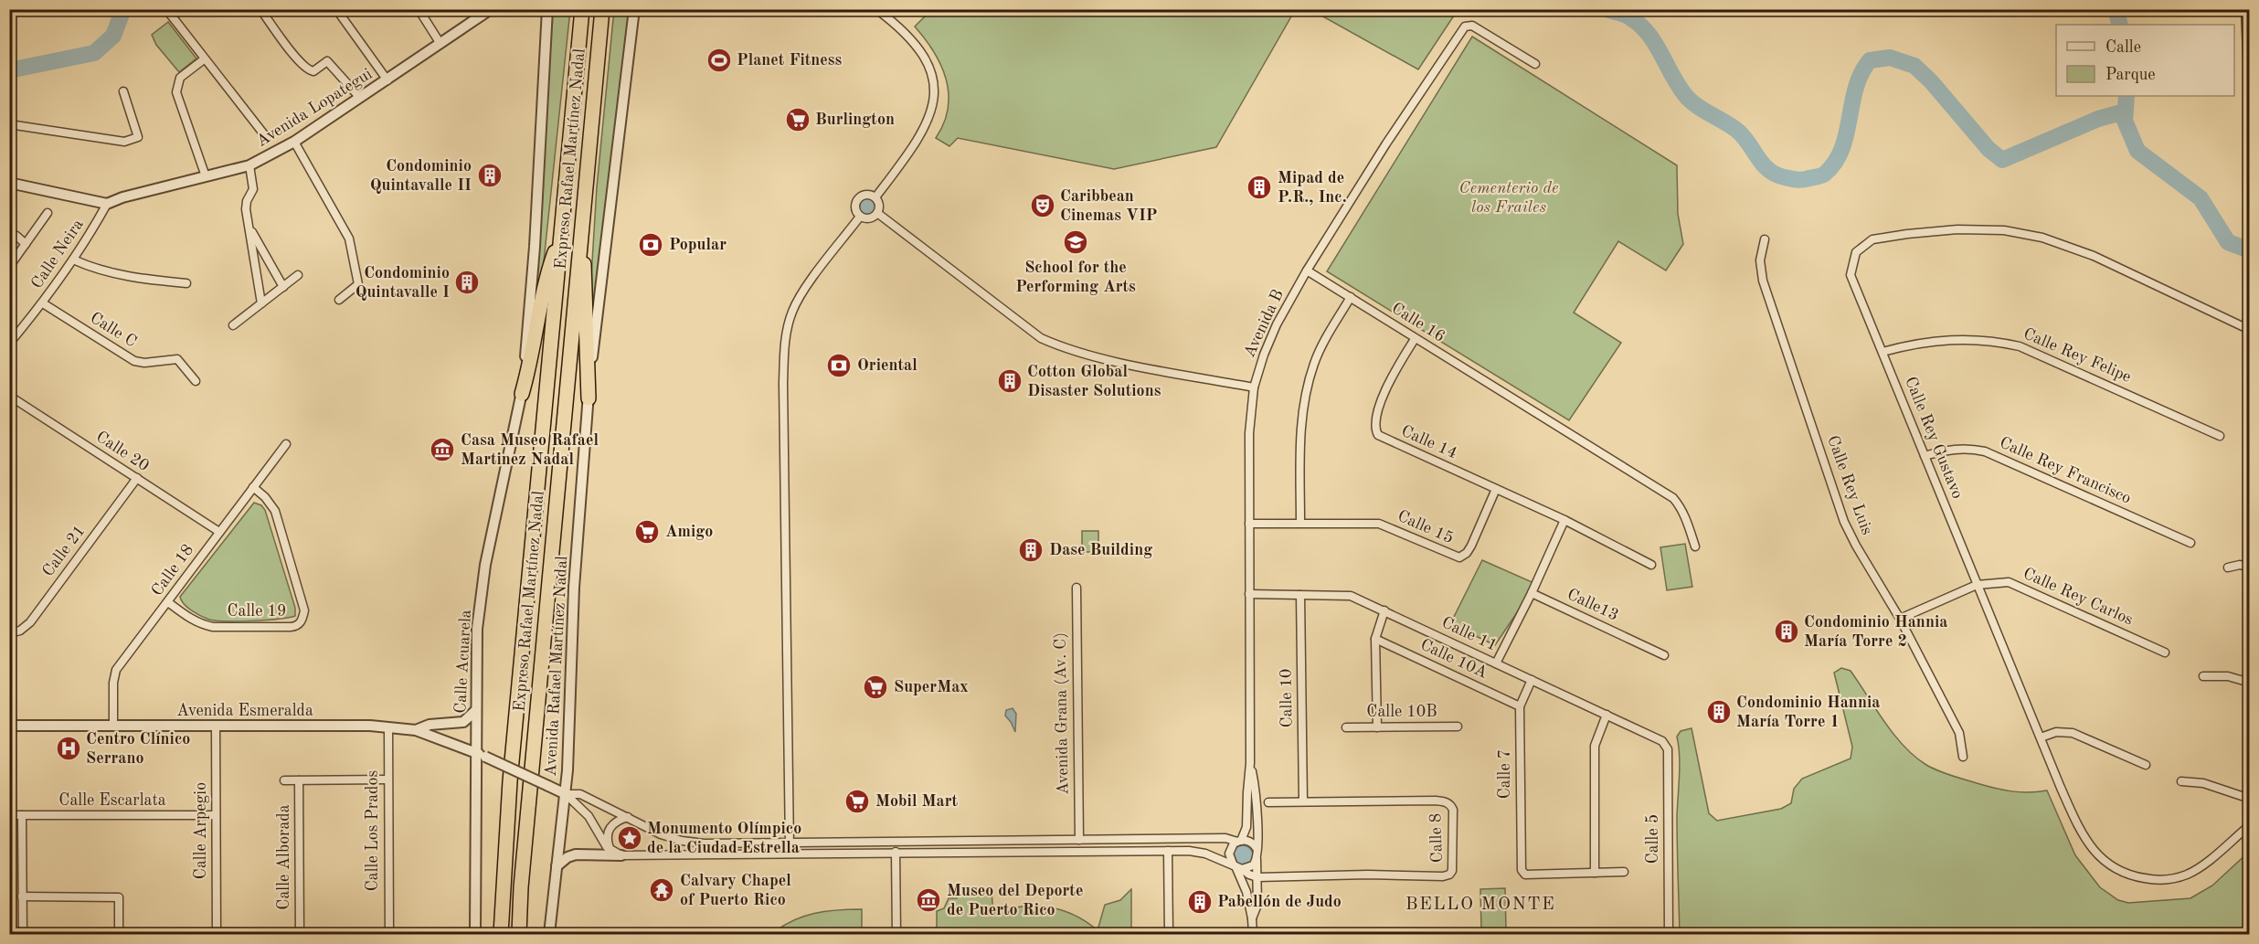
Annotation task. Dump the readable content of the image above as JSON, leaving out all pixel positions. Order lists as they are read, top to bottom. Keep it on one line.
{"streets":{"highway":["Expreso Rafael Martínez Nadal"],"street":["Avenida Lopategui","Calle Neira","Calle 16","Avenida B","Calle C","Calle Rey Felipe","Calle Rey Gustavo","Calle 14","Calle 20","Calle Rey Francisco","Calle Rey Luis","Calle 15","Calle 21","Calle 18","Calle Rey Carlos","Calle13","Calle 19","Calle 11","Calle 10A","Calle Acuarela","Avenida Rafael Martínez Nadal","Calle 10","Avenida Esmeralda","Calle 10B","Avenida Grana (Av. C)","Calle 7","Calle Escarlata","Calle Arpegio","Calle Los Prados","Calle 8","Calle 5","Calle Alborada"]},"crossings":[["Avenida Lopategui","Calle Neira"],["Calle Neira","Calle C"],["Calle 16","Avenida B"],["Calle 16","Calle 14"],["Avenida B","Calle 15"],["Avenida B","Calle 11"],["Avenida B","Calle 8"],["Calle Rey Felipe","Calle Rey Gustavo"],["Calle Rey Gustavo","Calle Rey Francisco"],["Calle Rey Gustavo","Calle Rey Carlos"],["Calle 14","Calle 15"],["Calle 20","Calle 21"],["Calle 20","Calle 18"],["Calle Rey Luis","Calle Rey Carlos"],["Calle 18","Calle 19"],["Calle 18","Avenida Esmeralda"],["Calle 11","Calle 10"],["Calle 11","Calle 7"],["Calle 11","Calle 5"],["Calle 10A","Calle 7"],["Calle Acuarela","Avenida Esmeralda"],["Avenida Rafael Martínez Nadal","Avenida Esmeralda"],["Calle 10","Calle 8"],["Avenida Esmeralda","Calle Arpegio"],["Avenida Esmeralda","Calle Los Prados"],["Calle 7","Calle 5"],["Calle Escarlata","Calle Arpegio"]],"districts":["BELLO MONTE"],"parks":["Cementerio de los Frailes"],"places":{"sports":["Planet Fitness"],"supermarket":["Burlington","Amigo","SuperMax","Mobil Mart"],"building":["Condominio Quintavalle II","Mipad de P.R., Inc.","Condominio Quintavalle I","Cotton Global Disaster Solutions","Dase Building","Condominio Hannia María Torre 2","Condominio Hannia María Torre 1","Pabellón de Judo"],"theatre":["Caribbean Cinemas VIP"],"school or university":["School for the Performing Arts"],"bank":["Popular","Oriental"],"museum":["Casa Museo Rafael Martinez Nadal","Museo del Deporte de Puerto Rico"],"hospital":["Centro Clínico Serrano"],"place":["Monumento Olímpico de la Ciudad Estrella"],"temple":["Calvary Chapel of Puerto Rico"]},"legend":["Calle","Parque"]}
